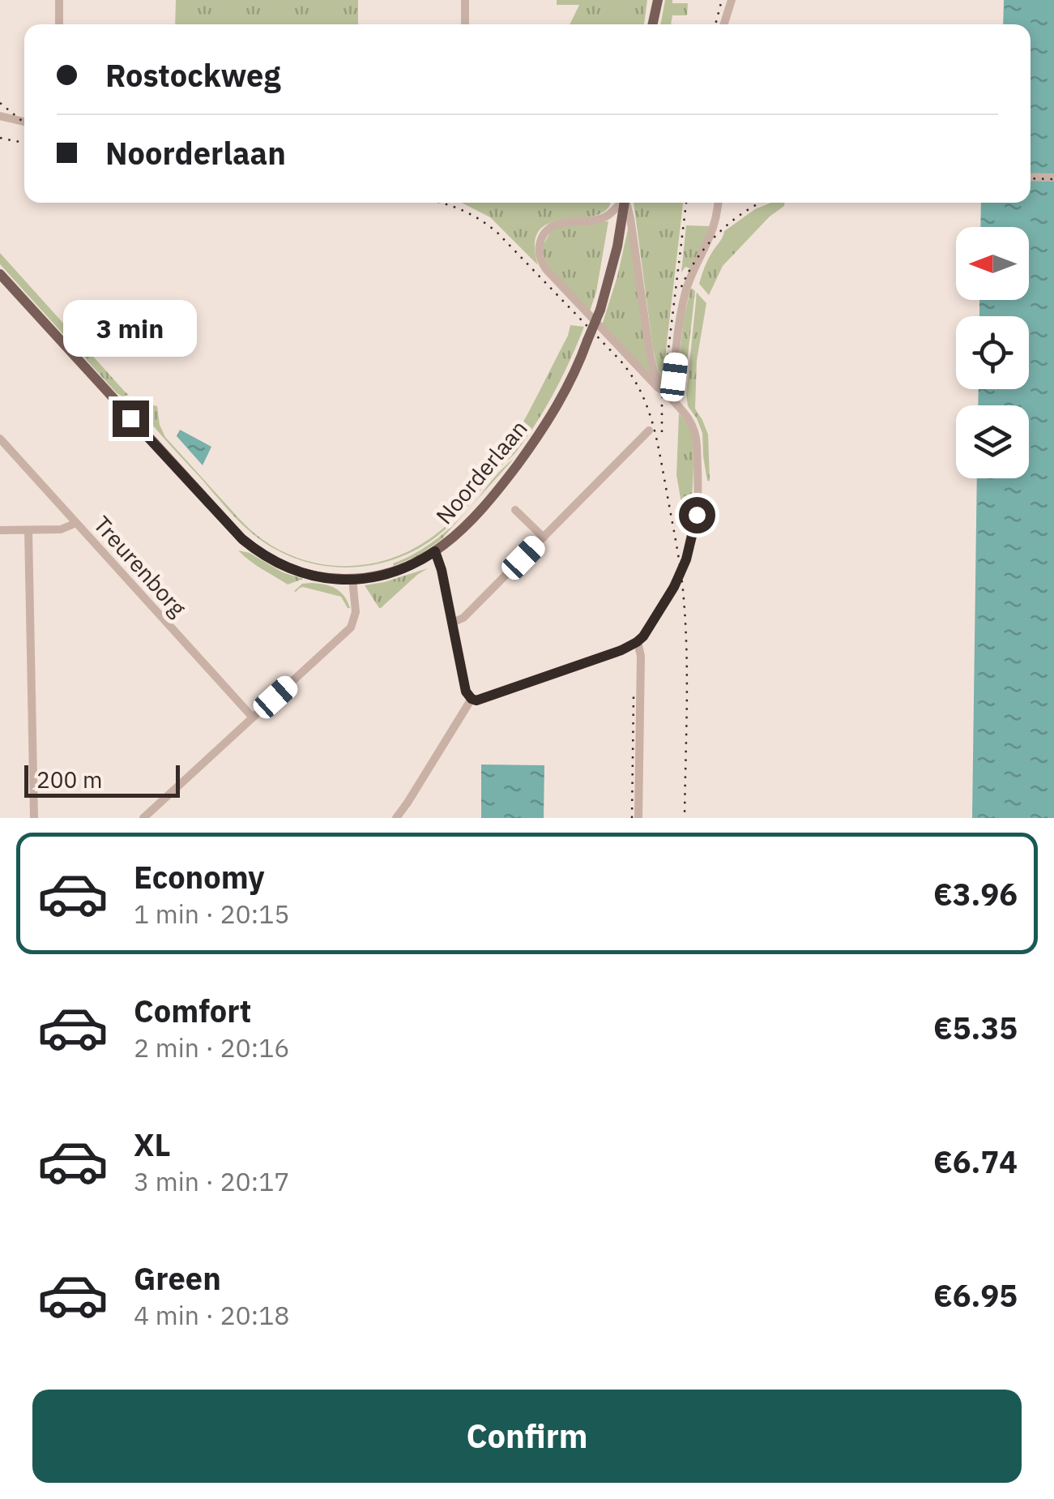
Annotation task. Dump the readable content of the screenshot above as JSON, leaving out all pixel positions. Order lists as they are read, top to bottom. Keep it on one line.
{"streets":{"main road":["Noorderlaan"],"street":["Treurenborg"]},"scale_bar":"200 m","north":"left","page":{"banner":["Rostockweg","Noorderlaan"],"bubble":"3 min","scale":"200 m","list":[{"name":"Economy","note":"1 min · 20:15","value":"€3.96"},{"name":"Comfort","note":"2 min · 20:16","value":"€5.35"},{"name":"XL","note":"3 min · 20:17","value":"€6.74"},{"name":"Green","note":"4 min · 20:18","value":"€6.95"}],"buttons":"Confirm"}}
